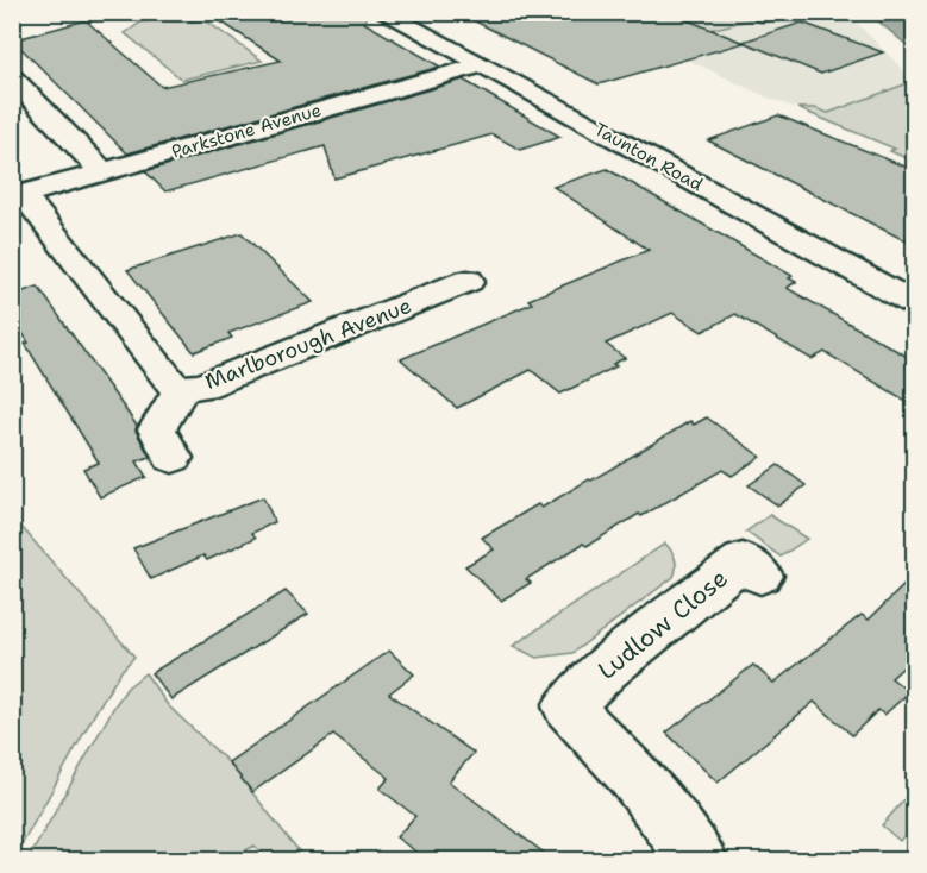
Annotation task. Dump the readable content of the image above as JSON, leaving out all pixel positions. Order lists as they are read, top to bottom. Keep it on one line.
{"streets":{"street":["Parkstone Avenue","Taunton Road","Marlborough Avenue","Ludlow Close"]},"crossings":[["Parkstone Avenue","Taunton Road"],["Parkstone Avenue","Marlborough Avenue"]]}
